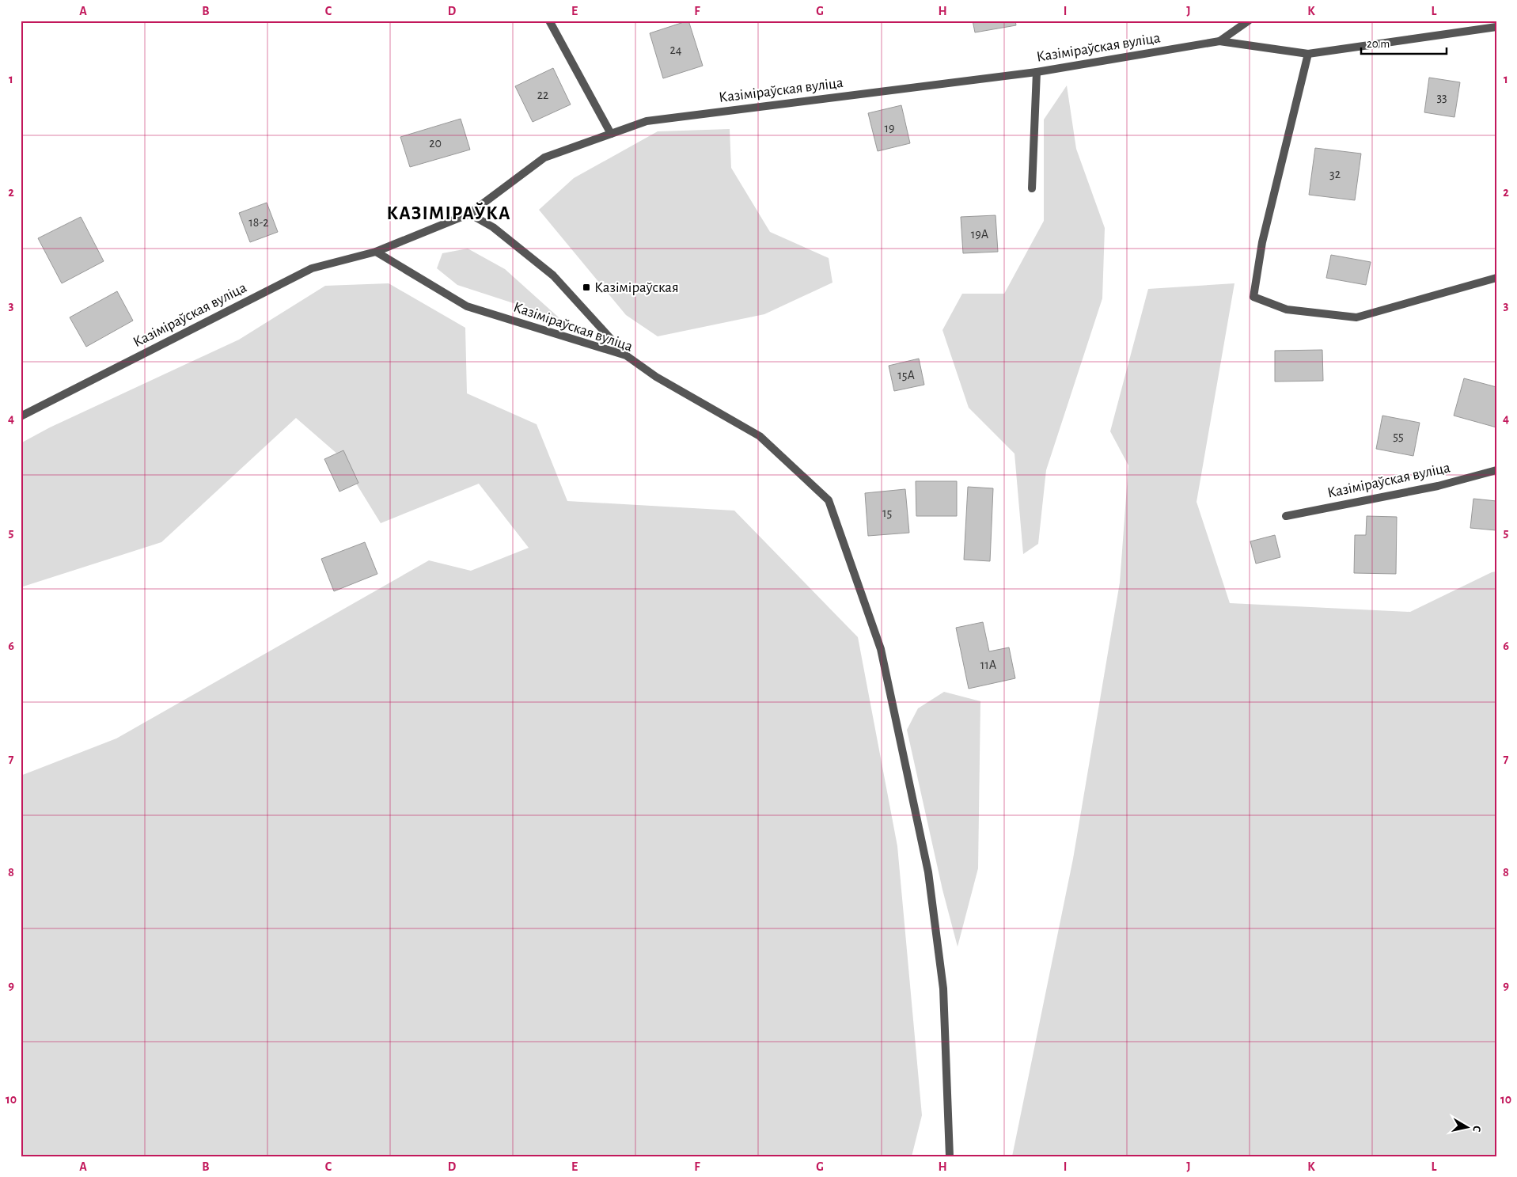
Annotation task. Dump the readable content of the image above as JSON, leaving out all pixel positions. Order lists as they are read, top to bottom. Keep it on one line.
{"streets":{"street":["Казіміраўская вуліца"]},"districts":["КАЗІМІРАЎКА"],"places":{"transit":["Казіміраўская"]},"house_numbers":["24","22","33","19","20","32","18-2","19А","15А","55","15","11А"],"scale_bar":"20 m","north":"right","grid":{"columns":["A","B","C","D","E","F","G","H","I","J","K","L"],"rows":["1","2","3","4","5","6","7","8","9","10"]}}
